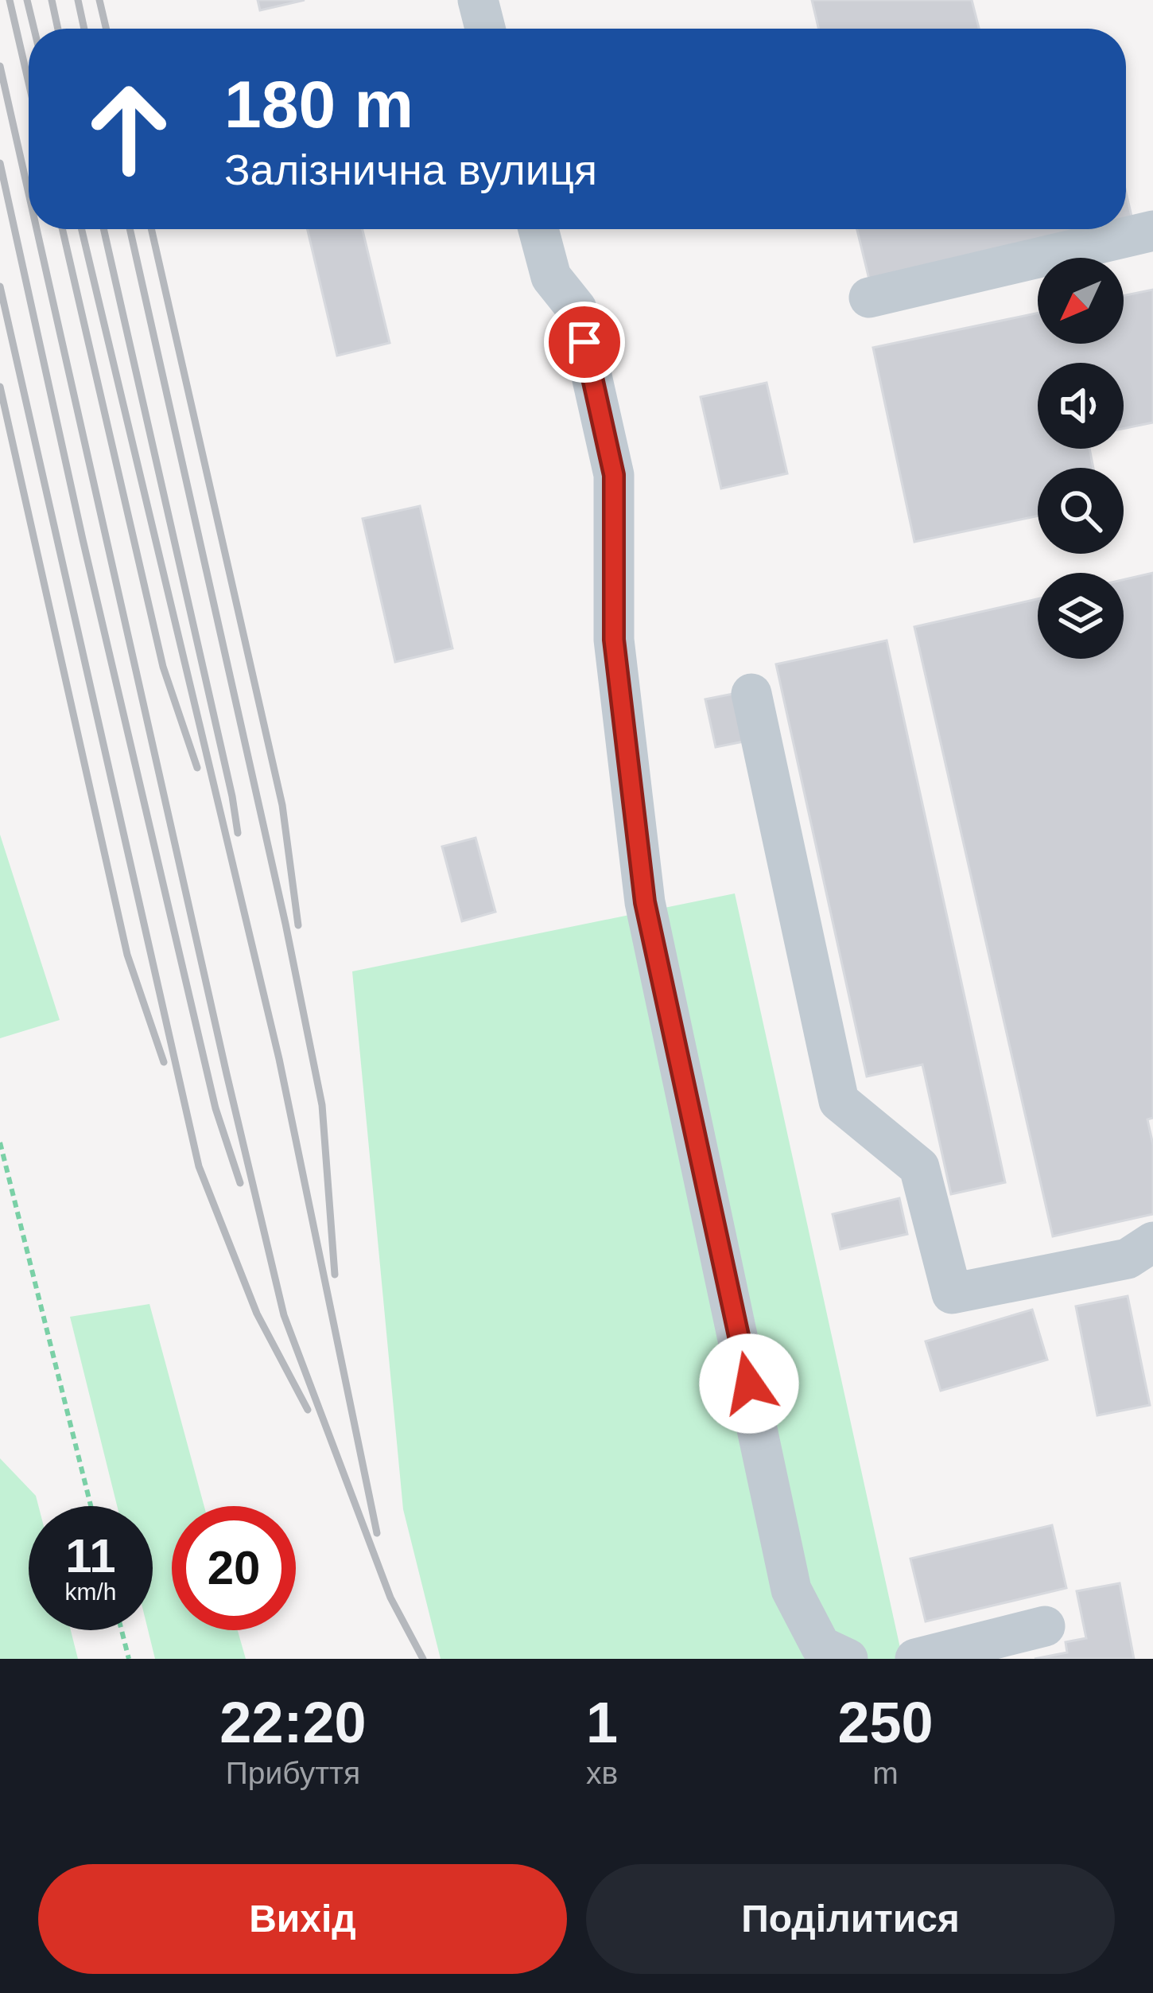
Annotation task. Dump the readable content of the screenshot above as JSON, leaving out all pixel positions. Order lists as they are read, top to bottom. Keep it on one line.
{"north":"bottom left","page":{"turn":["180 m","Залізнична вулиця"],"speed":"11 km/h","limit":"20","eta":["22:20","Прибуття","1","хв","250","m"],"buttons":["Вихід","Поділитися"]}}
